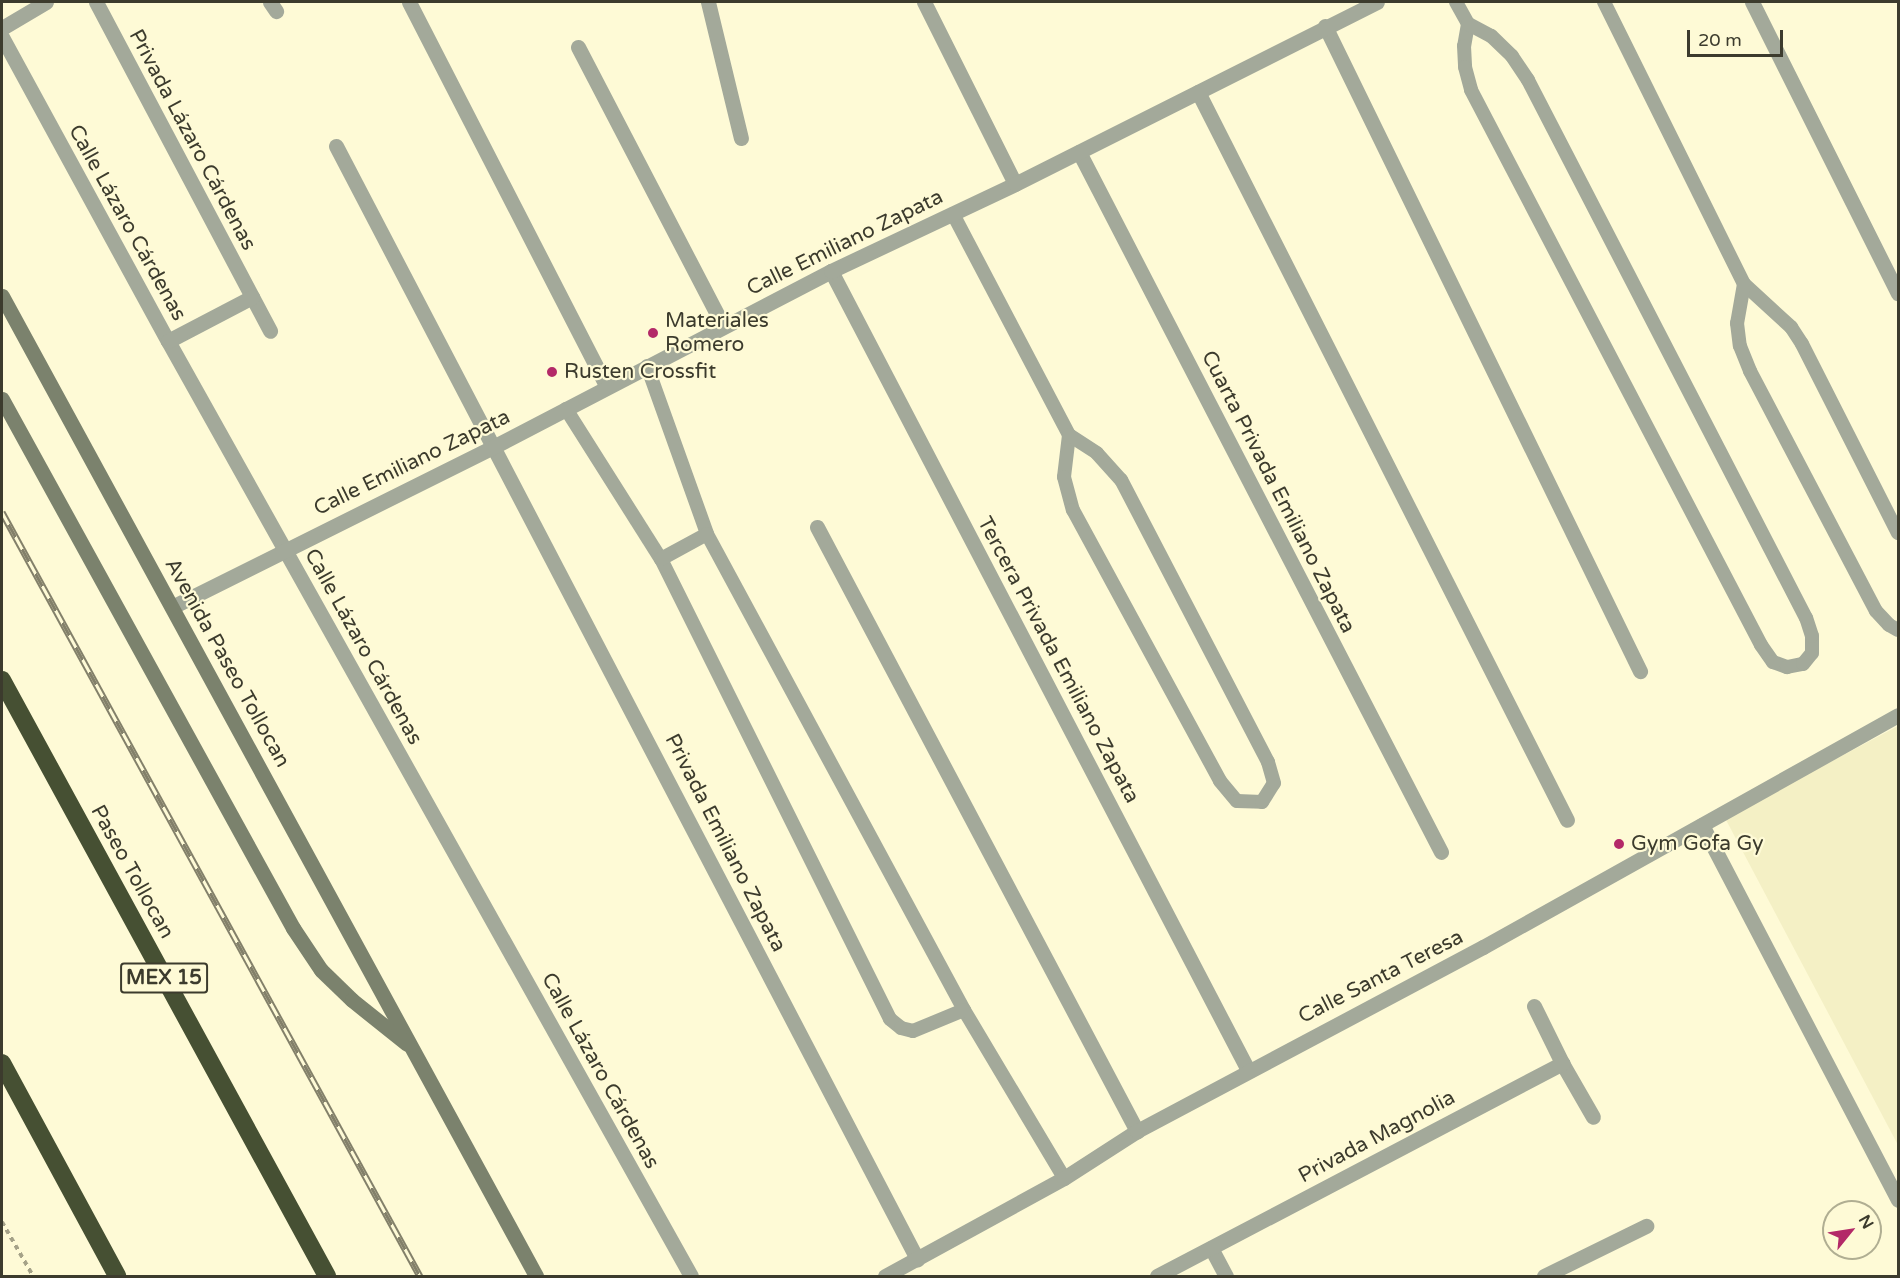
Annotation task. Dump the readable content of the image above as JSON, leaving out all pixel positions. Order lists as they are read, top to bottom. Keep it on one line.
{"streets":{"highway":["Paseo Tollocan","MEX 15"],"main road":["Avenida Paseo Tollocan"],"street":["Privada Lázaro Cárdenas","Calle Lázaro Cárdenas","Calle Emiliano Zapata","Cuarta Privada Emiliano Zapata","Tercera Privada Emiliano Zapata","Privada Emiliano Zapata","Calle Santa Teresa","Privada Magnolia"]},"crossings":[["Calle Lázaro Cárdenas","Calle Emiliano Zapata"],["Calle Emiliano Zapata","Cuarta Privada Emiliano Zapata"],["Calle Emiliano Zapata","Tercera Privada Emiliano Zapata"],["Calle Emiliano Zapata","Avenida Paseo Tollocan"],["Calle Emiliano Zapata","Privada Emiliano Zapata"],["Tercera Privada Emiliano Zapata","Calle Santa Teresa"],["Privada Emiliano Zapata","Calle Santa Teresa"]],"places":["Materiales Romero","Rusten Crossfit","Gym Gofa Gy"],"scale_bar":"20 m","north":"top right"}
